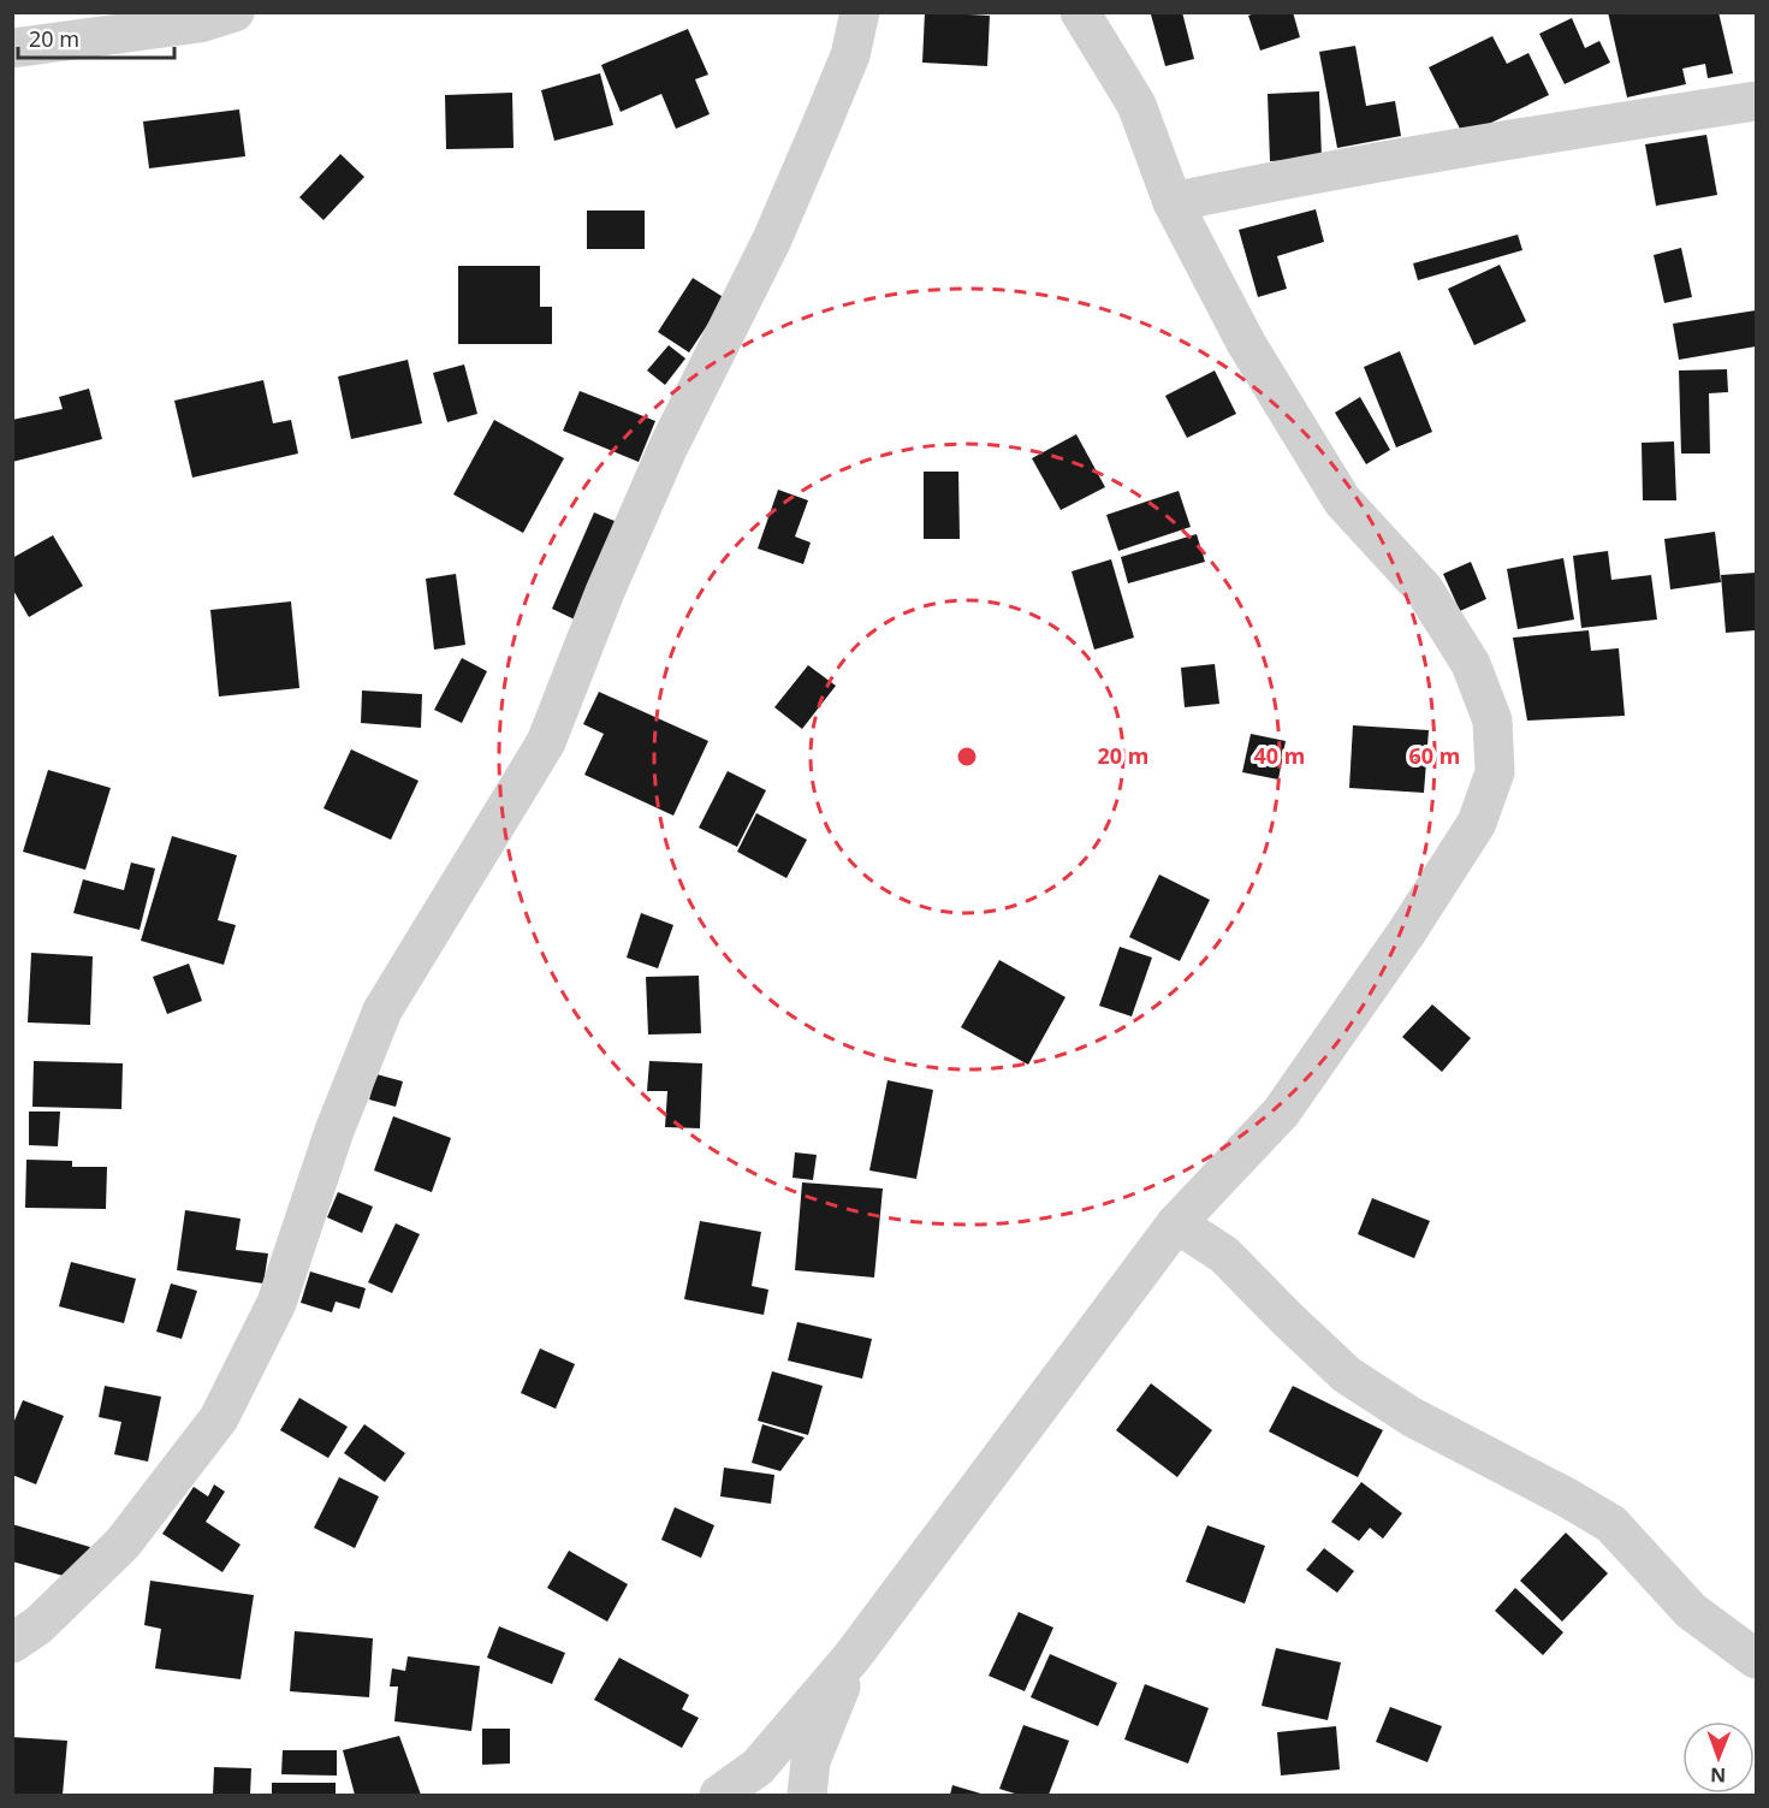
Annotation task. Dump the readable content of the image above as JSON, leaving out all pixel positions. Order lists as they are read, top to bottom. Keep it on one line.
{"scale_bar":"20 m","north":"bottom","rings":["20 m","40 m","60 m"]}
